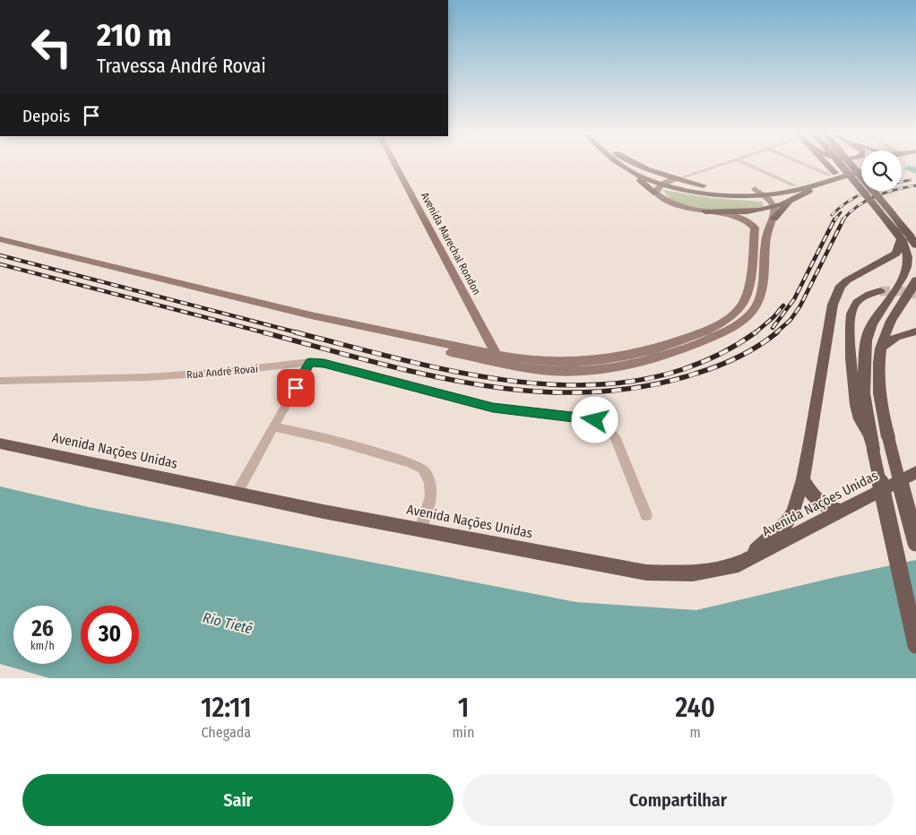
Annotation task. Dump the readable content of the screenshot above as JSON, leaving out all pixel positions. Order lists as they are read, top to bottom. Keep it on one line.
{"streets":{"main road":["Avenida Marechal Rondon","Avenida Nações Unidas"],"street":["Rua André Rovaí"]},"water":["Rio Tietê"],"page":{"turn":["210 m","Travessa André Rovai"],"then":"Depois","speed":"26 km/h","limit":"30","eta":["12:11","Chegada","1","min","240","m"],"buttons":["Sair","Compartilhar"]}}
